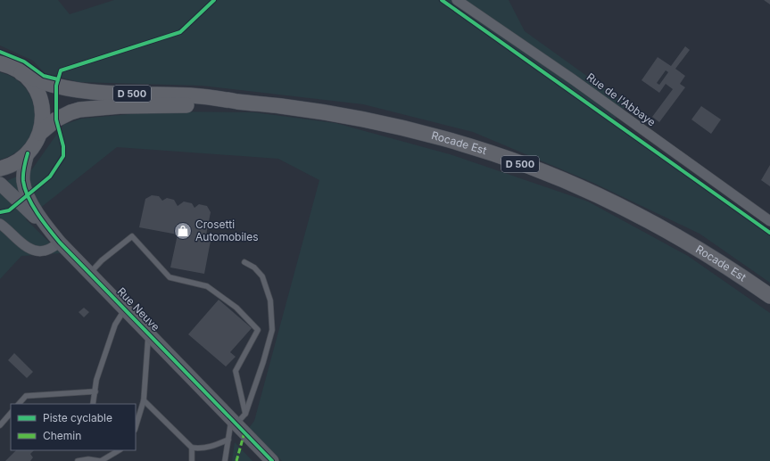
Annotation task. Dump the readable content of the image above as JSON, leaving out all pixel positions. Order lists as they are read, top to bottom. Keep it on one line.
{"streets":{"main road":["D 500","Rocade Est"],"street":["Rue de l'Abbaye","Rue Neuve"]},"crossings":[["D 500","Rocade Est"]],"places":{"shop":["Crosetti Automobiles"]},"legend":["Piste cyclable","Chemin"]}
